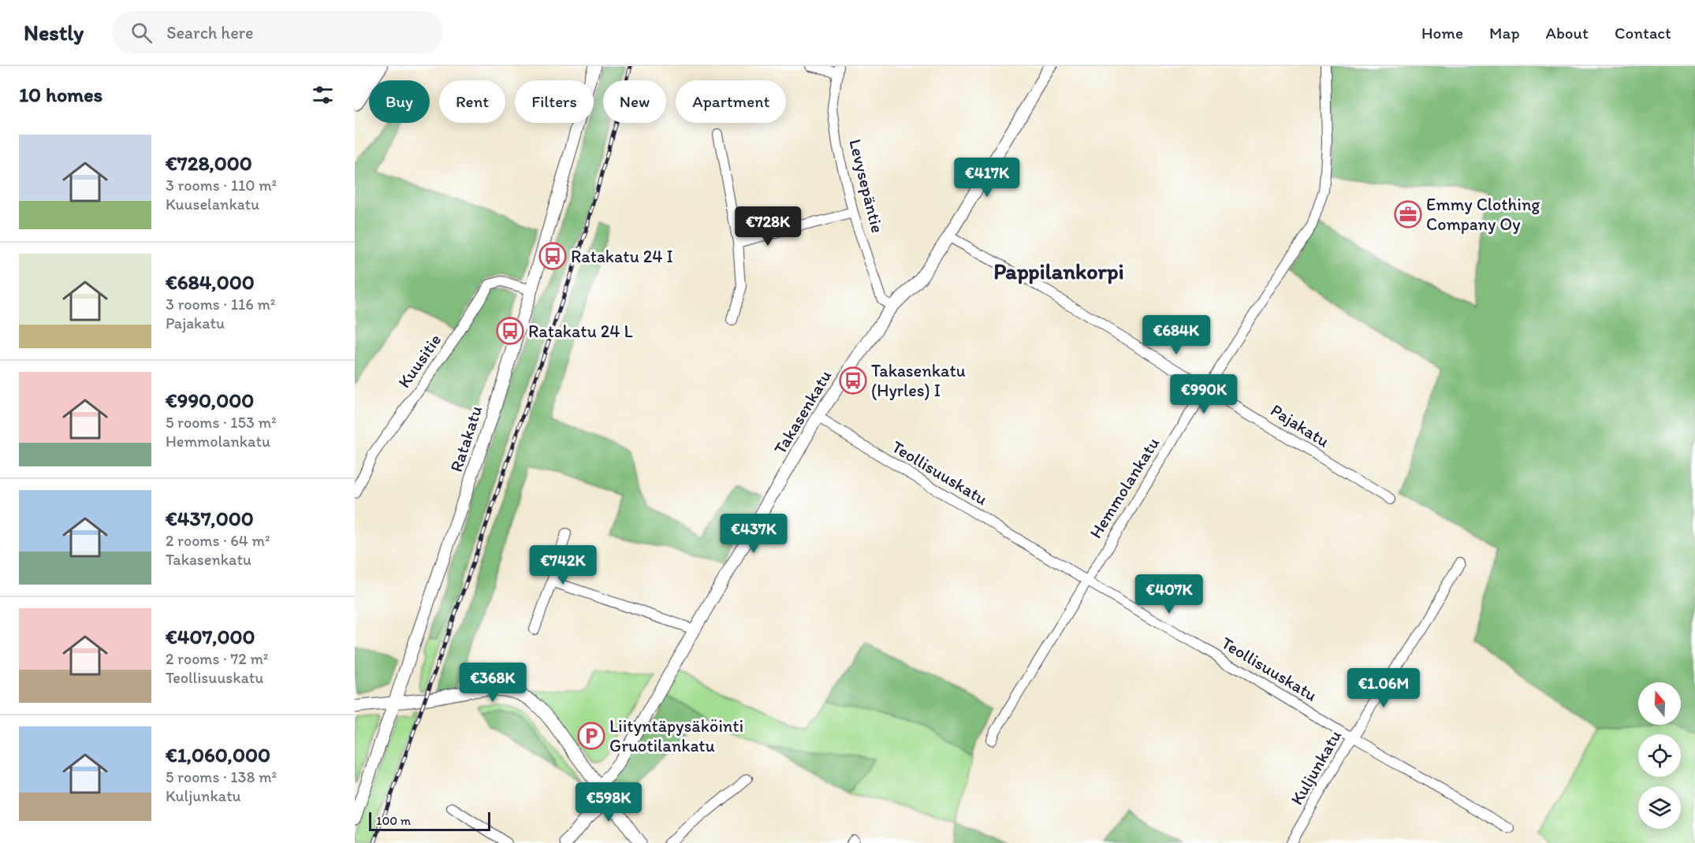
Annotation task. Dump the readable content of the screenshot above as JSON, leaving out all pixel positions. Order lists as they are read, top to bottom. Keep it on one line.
{"streets":{"street":["Levysepäntie","Kuusitie","Takasenkatu","Pajakatu","Ratakatu","Teollisuuskatu","Hemmolankatu","Kuljunkatu"]},"crossings":[["Levysepäntie","Takasenkatu"],["Kuusitie","Ratakatu"],["Takasenkatu","Pajakatu"],["Takasenkatu","Teollisuuskatu"],["Pajakatu","Hemmolankatu"],["Teollisuuskatu","Hemmolankatu"],["Teollisuuskatu","Kuljunkatu"]],"districts":["Pappilankorpi"],"places":{"office":["Emmy Clothing Company Oy"],"bus stop":["Ratakatu 24 I","Ratakatu 24 L","Takasenkatu (Hyrles) I"],"parking":["Liityntäpysäköinti Gruotilankatu"]},"scale_bar":"100 m","north":"top","page":{"header":"Nestly","search":"Search here","nav":["Home","Map","About","Contact"],"heading":"10 homes","chip":["Buy","Rent","Filters","New","Apartment"],"list":[{"name":"€728,000","note":"3 rooms · 110 m² · Kuuselankatu"},{"name":"€684,000","note":"3 rooms · 116 m² · Pajakatu"},{"name":"€990,000","note":"5 rooms · 153 m² · Hemmolankatu"},{"name":"€437,000","note":"2 rooms · 64 m² · Takasenkatu"},{"name":"€407,000","note":"2 rooms · 72 m² · Teollisuuskatu"},{"name":"€1,060,000","note":"5 rooms · 138 m² · Kuljunkatu"}],"price":["€417K","€728K","€684K","€990K","€437K","€742K","€407K","€368K","€1.06M","€598K"],"scale":"100 m"}}
